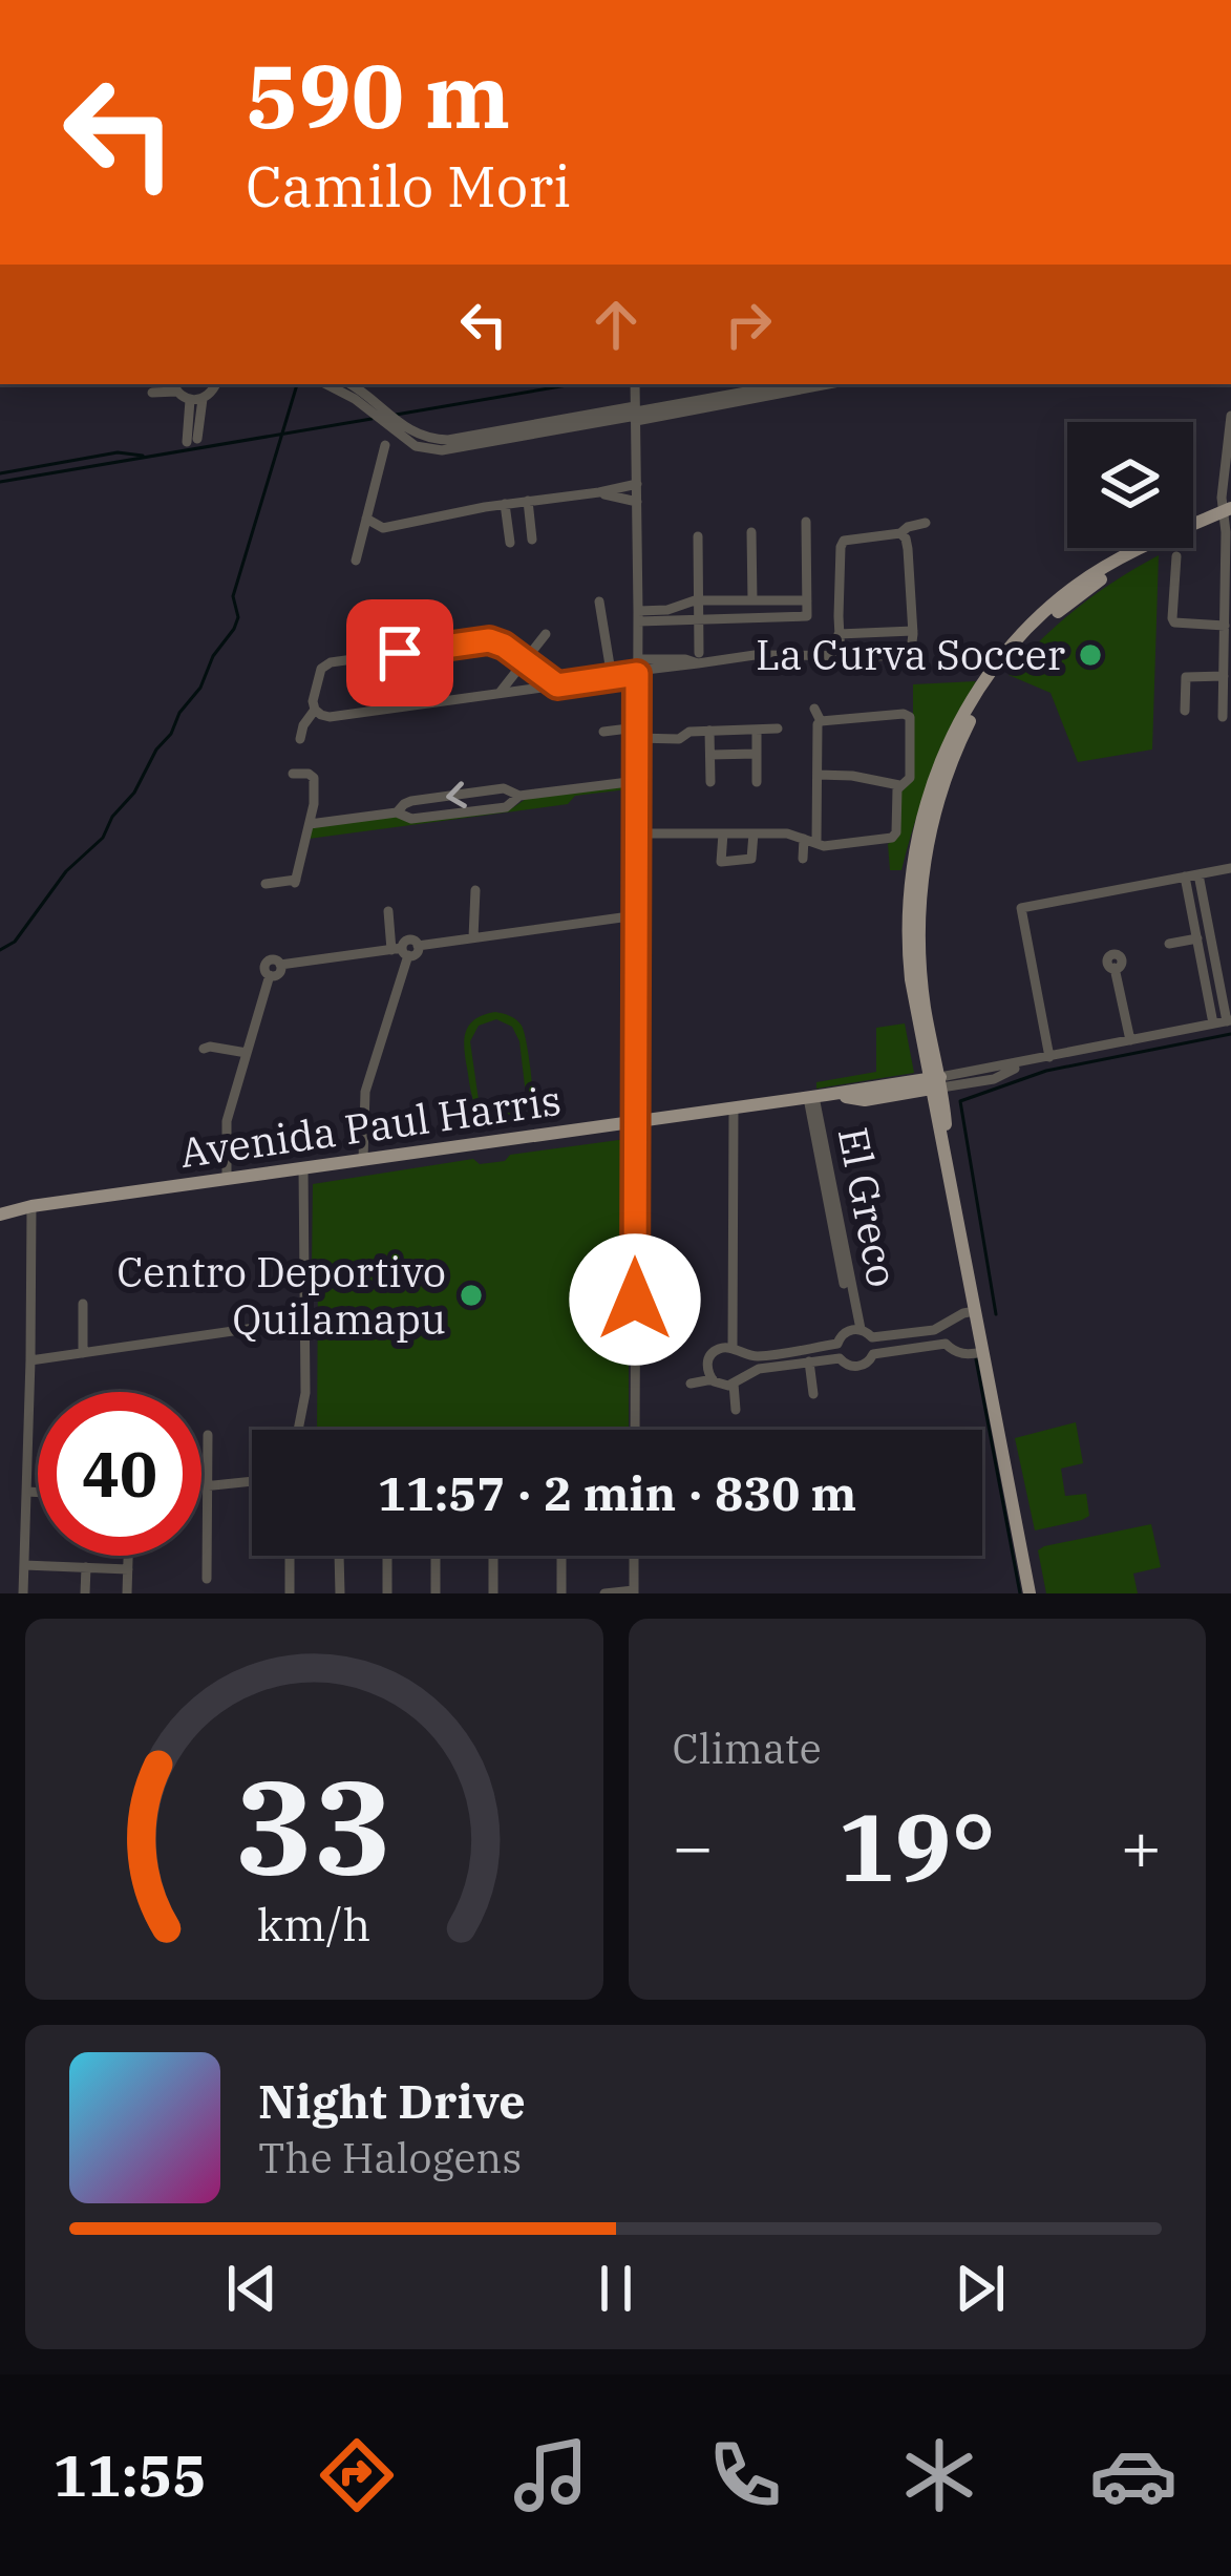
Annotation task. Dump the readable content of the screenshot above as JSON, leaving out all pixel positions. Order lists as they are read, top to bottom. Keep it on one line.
{"streets":{"main road":["Avenida Paul Harris"],"street":["El Greco"]},"crossings":[["Avenida Paul Harris","El Greco"]],"places":["La Curva Soccer","Centro Deportivo Quilamapu"],"page":{"turn":["590 m","Camilo Mori"],"limit":"40","trip":"11:57 · 2 min · 830 m","tile":"Climate","heat":["−","19°","+"],"song":["Night Drive","The Halogens"],"tabs":"11:55","gauge":["33","km/h"]}}
